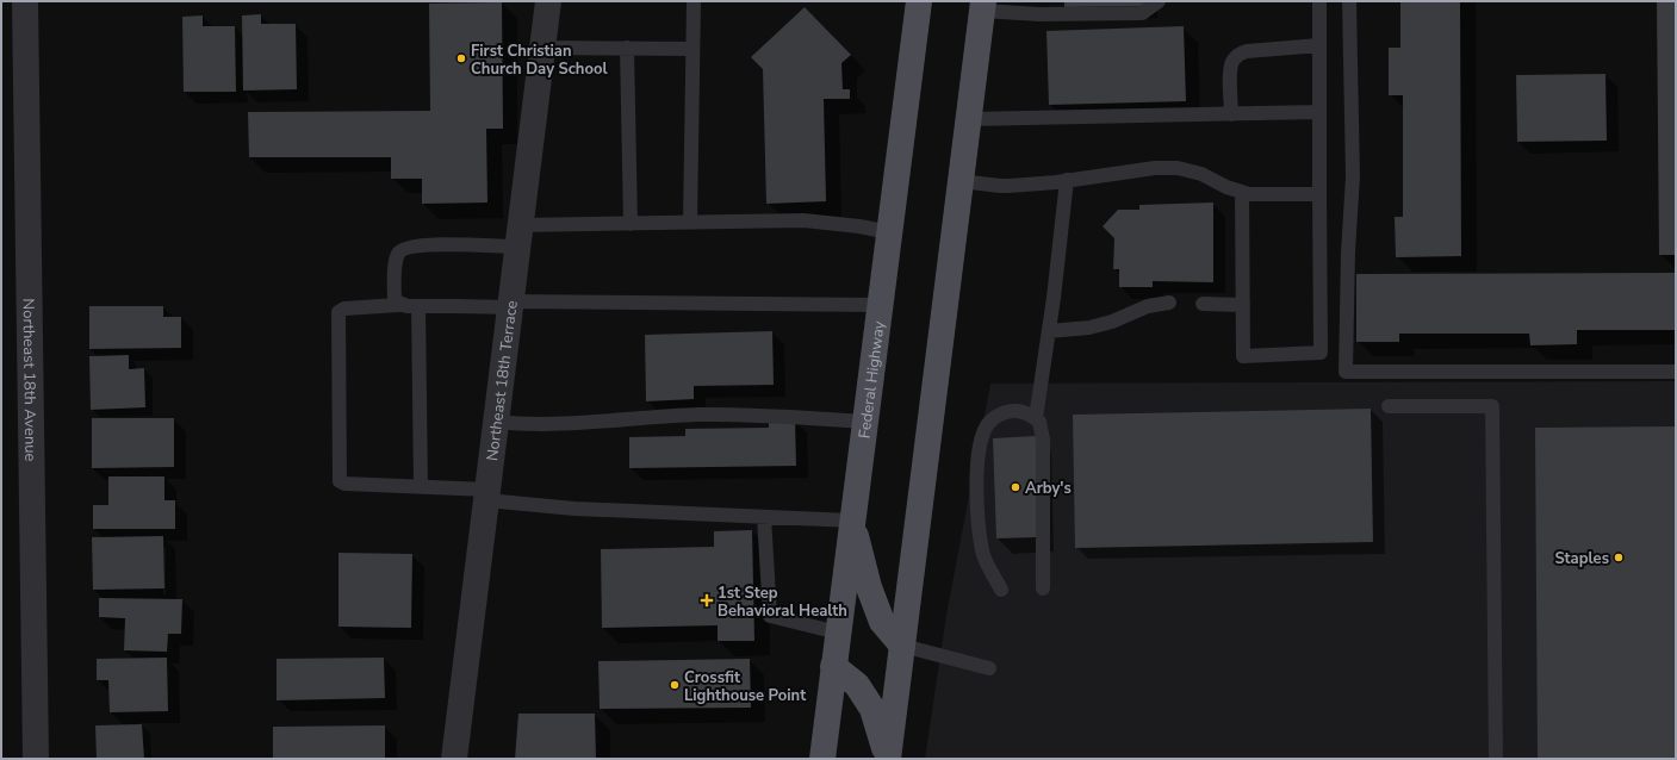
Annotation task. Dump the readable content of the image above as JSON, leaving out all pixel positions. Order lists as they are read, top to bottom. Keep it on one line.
{"streets":{"main road":["Federal Highway"],"street":["Northeast 18th Avenue","Northeast 18th Terrace"]},"places":{"other":["First Christian Church Day School","Arby's","Staples","Crossfit Lighthouse Point"],"health":["1st Step Behavioral Health"]}}
